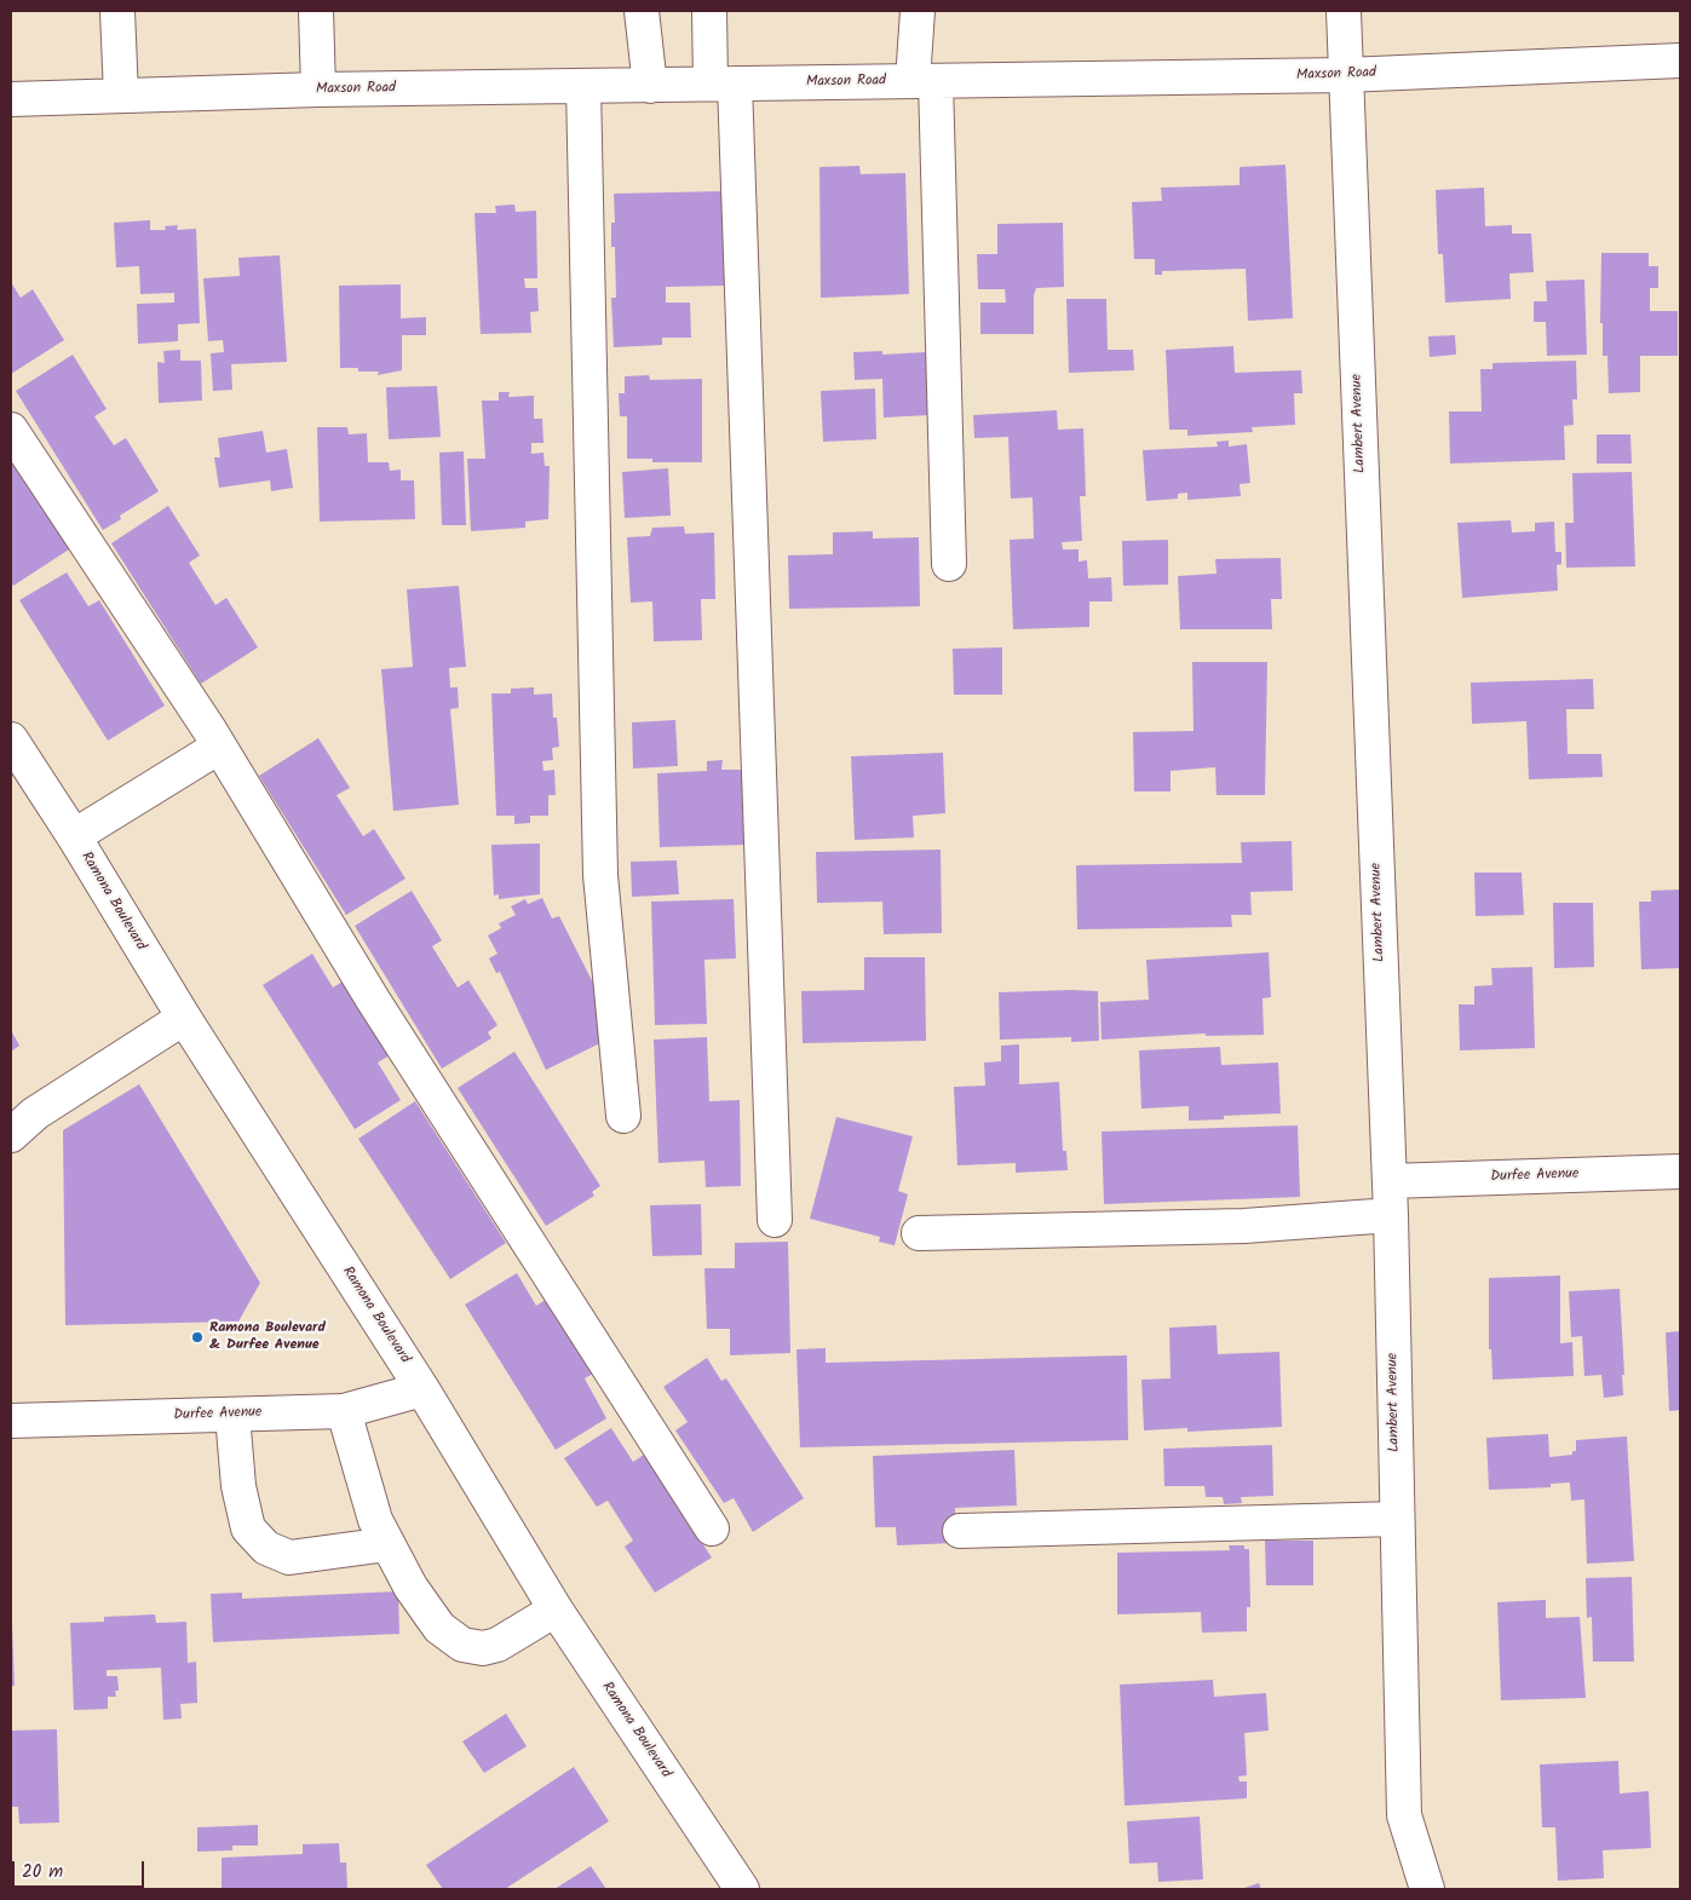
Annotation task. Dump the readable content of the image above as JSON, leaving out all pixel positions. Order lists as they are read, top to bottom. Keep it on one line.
{"streets":{"street":["Maxson Road","Lambert Avenue","Ramona Boulevard","Durfee Avenue"]},"crossings":[["Maxson Road","Lambert Avenue"],["Lambert Avenue","Durfee Avenue"],["Ramona Boulevard","Durfee Avenue"]],"places":["Ramona Boulevard & Durfee Avenue"],"scale_bar":"20 m"}
